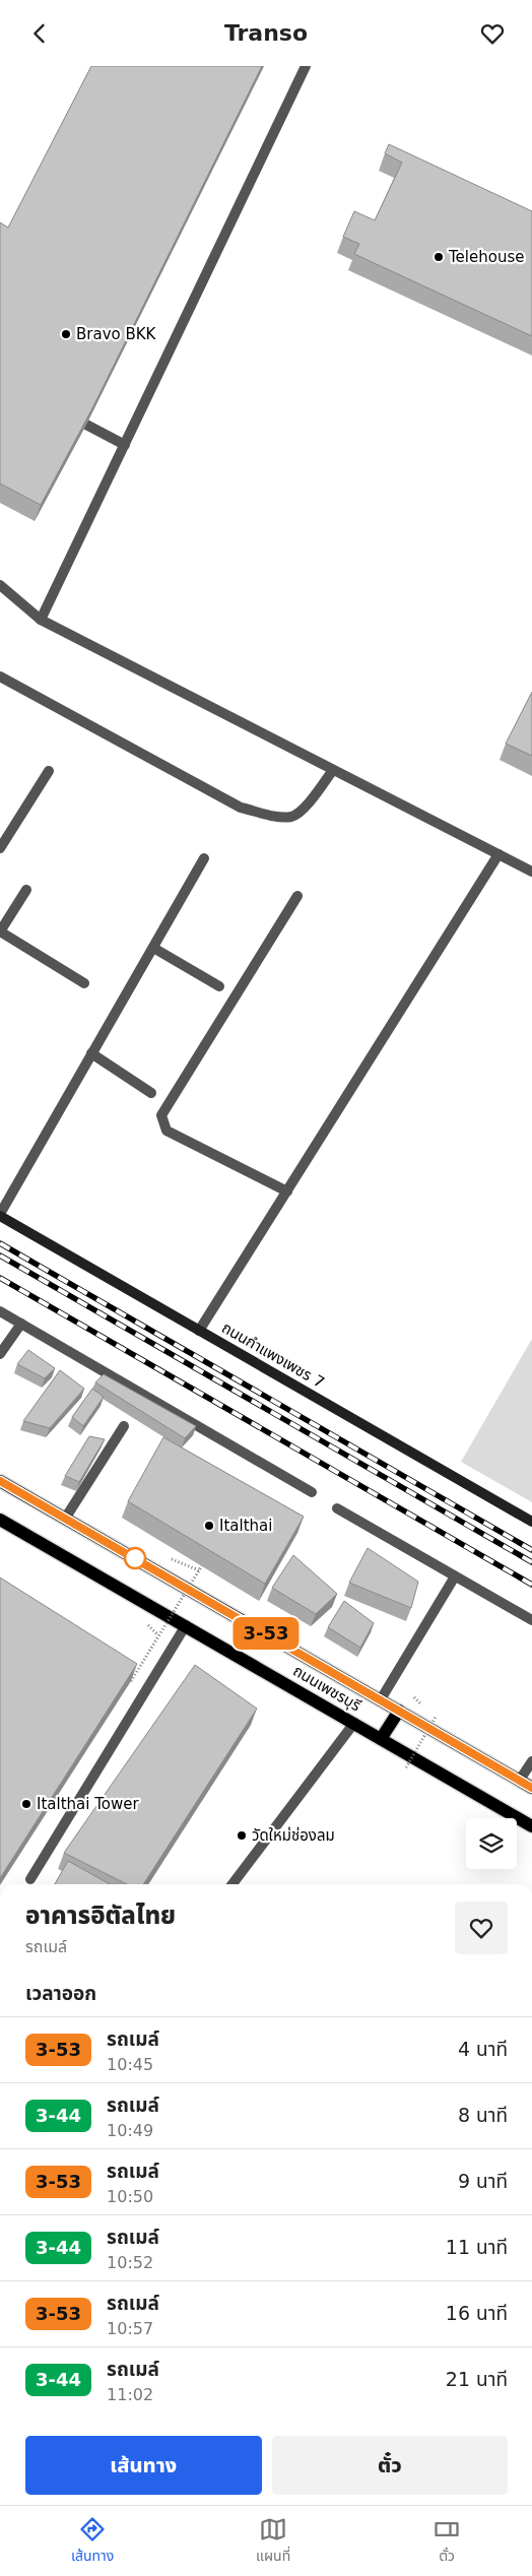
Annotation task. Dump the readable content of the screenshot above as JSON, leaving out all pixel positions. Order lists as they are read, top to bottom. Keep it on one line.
{"streets":{"main road":["ถนนเพชรบุรี"],"street":["ถนนกำแพงเพชร 7"]},"places":["Telehouse","Bravo BKK","Italthai","Italthai Tower","วัดใหม่ช่องลม"],"lines":["bus line 3-53"],"page":{"header":"Transo","on_map":"3-53","heading":[["อาคารอิตัลไทย","รถเมล์"],"เวลาออก"],"list":[{"mark":"3-53","name":"รถเมล์","note":"10:45","value":"4 นาที"},{"mark":"3-44","name":"รถเมล์","note":"10:49","value":"8 นาที"},{"mark":"3-53","name":"รถเมล์","note":"10:50","value":"9 นาที"},{"mark":"3-44","name":"รถเมล์","note":"10:52","value":"11 นาที"},{"mark":"3-53","name":"รถเมล์","note":"10:57","value":"16 นาที"},{"mark":"3-44","name":"รถเมล์","note":"11:02","value":"21 นาที"}],"buttons":["เส้นทาง","ตั๋ว"],"tabs":["เส้นทาง","แผนที่","ตั๋ว"]}}
